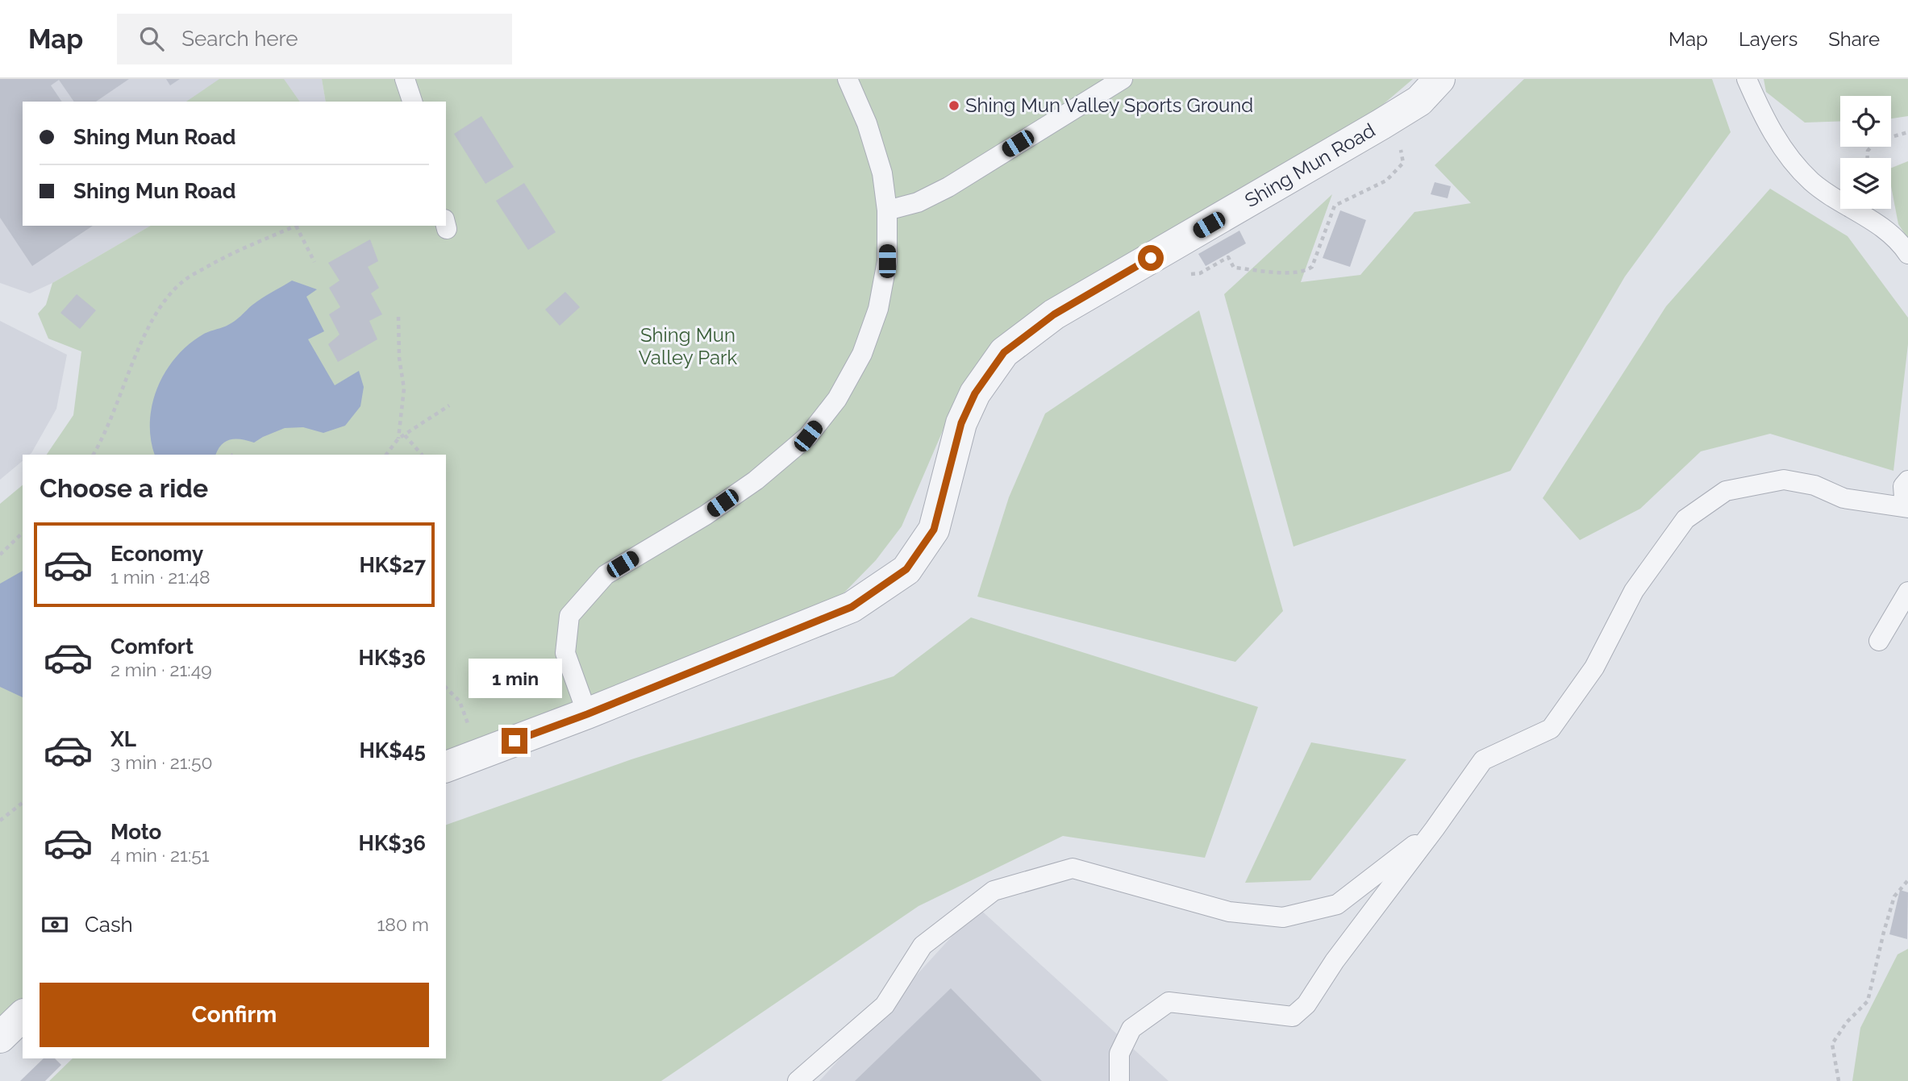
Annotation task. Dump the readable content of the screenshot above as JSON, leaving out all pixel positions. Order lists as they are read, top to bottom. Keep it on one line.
{"streets":{"street":["Shing Mun Road"]},"parks":["Shing Mun Valley Park"],"places":["Shing Mun Valley Sports Ground"],"page":{"header":"Map","search":"Search here","nav":["Map","Layers","Share"],"banner":["Shing Mun Road","Shing Mun Road"],"heading":"Choose a ride","list":[{"name":"Economy","note":"1 min · 21:48","value":"HK$27"},{"name":"Comfort","note":"2 min · 21:49","value":"HK$36"},{"name":"XL","note":"3 min · 21:50","value":"HK$45"},{"name":"Moto","note":"4 min · 21:51","value":"HK$36"}],"bubble":"1 min","pay":["Cash","180 m"],"buttons":"Confirm"}}
